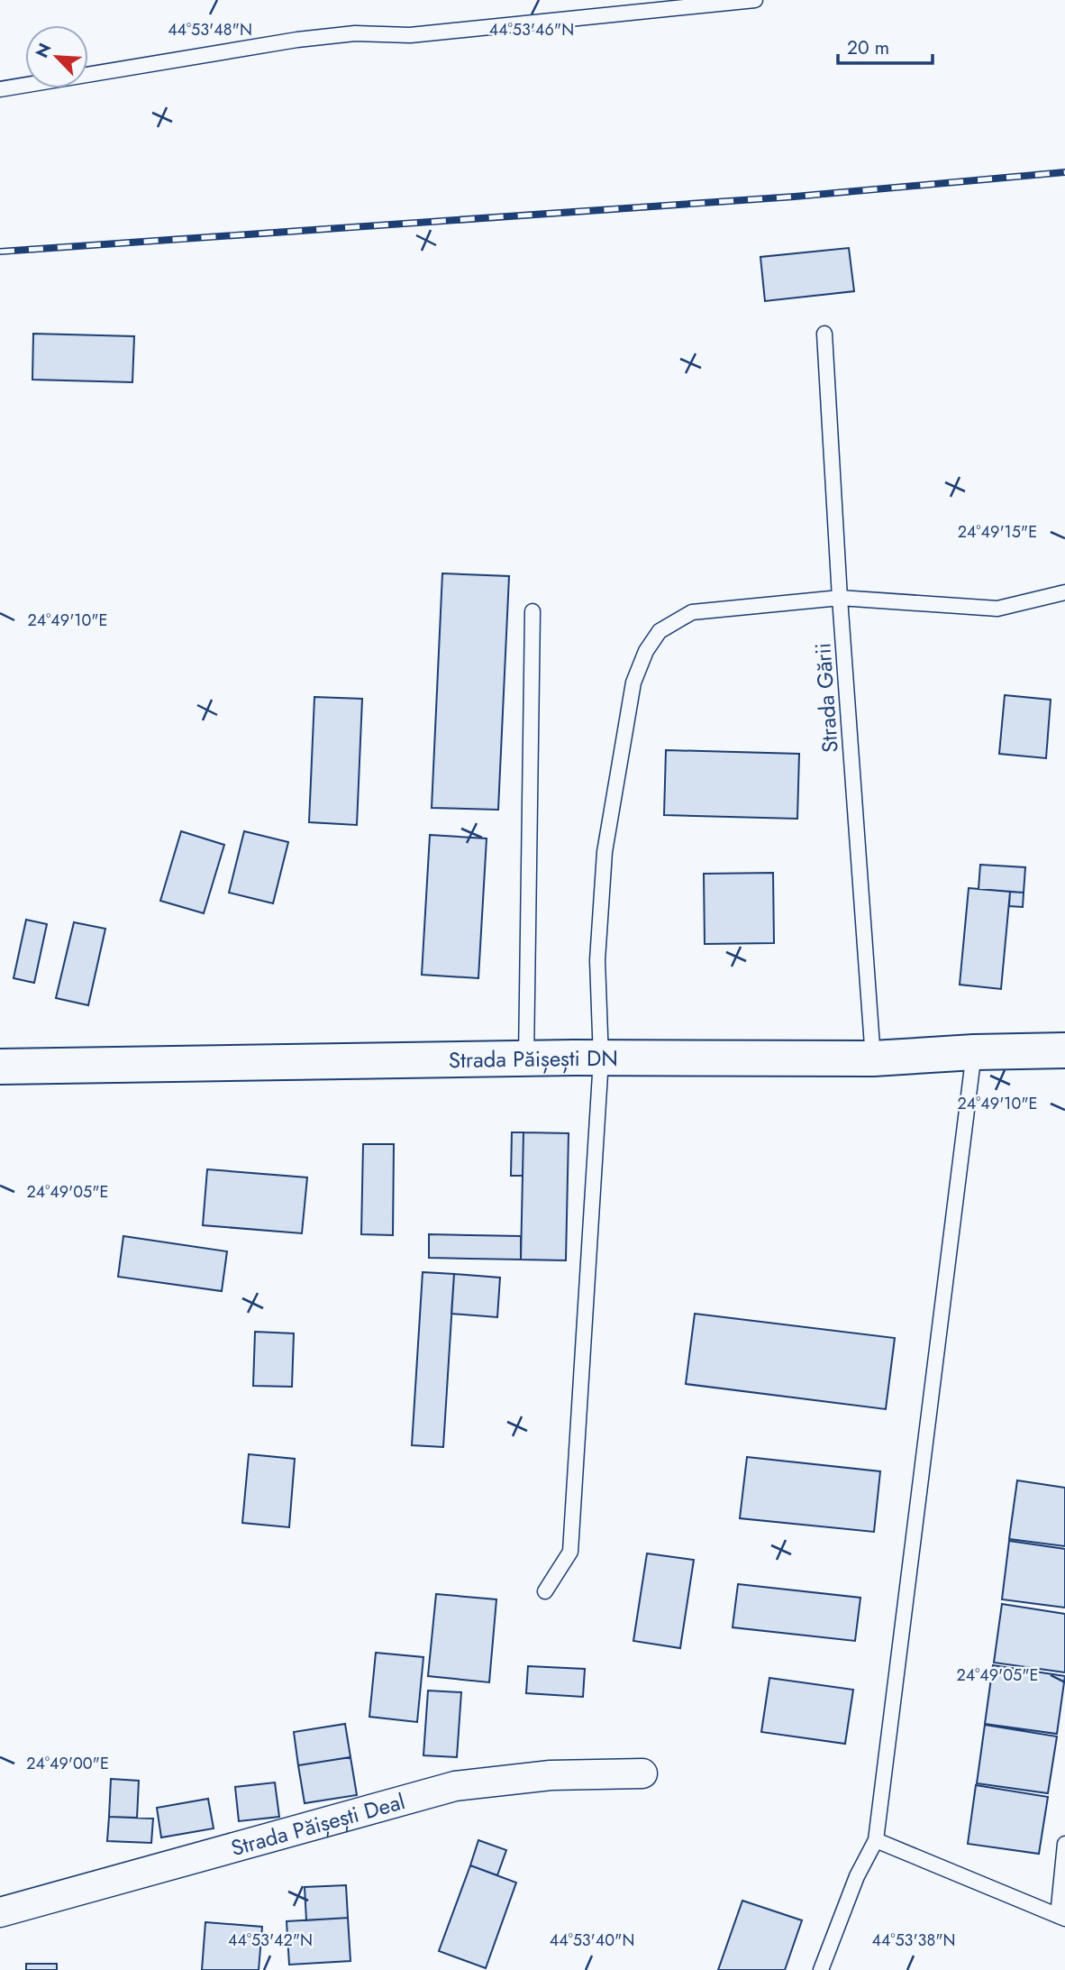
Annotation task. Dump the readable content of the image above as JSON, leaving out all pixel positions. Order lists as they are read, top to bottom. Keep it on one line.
{"streets":{"main road":["Strada Păișești DN"],"street":["Strada Păișești Deal"],"lane":["Strada Gării"]},"crossings":[["Strada Gării","Strada Păișești DN"]],"scale_bar":"20 m","north":"top left","coordinates":["44°53'48\"N","44°53'46\"N","24°49'15\"E","24°49'10\"E","24°49'05\"E","24°49'00\"E","44°53'42\"N","44°53'40\"N","44°53'38\"N"]}
